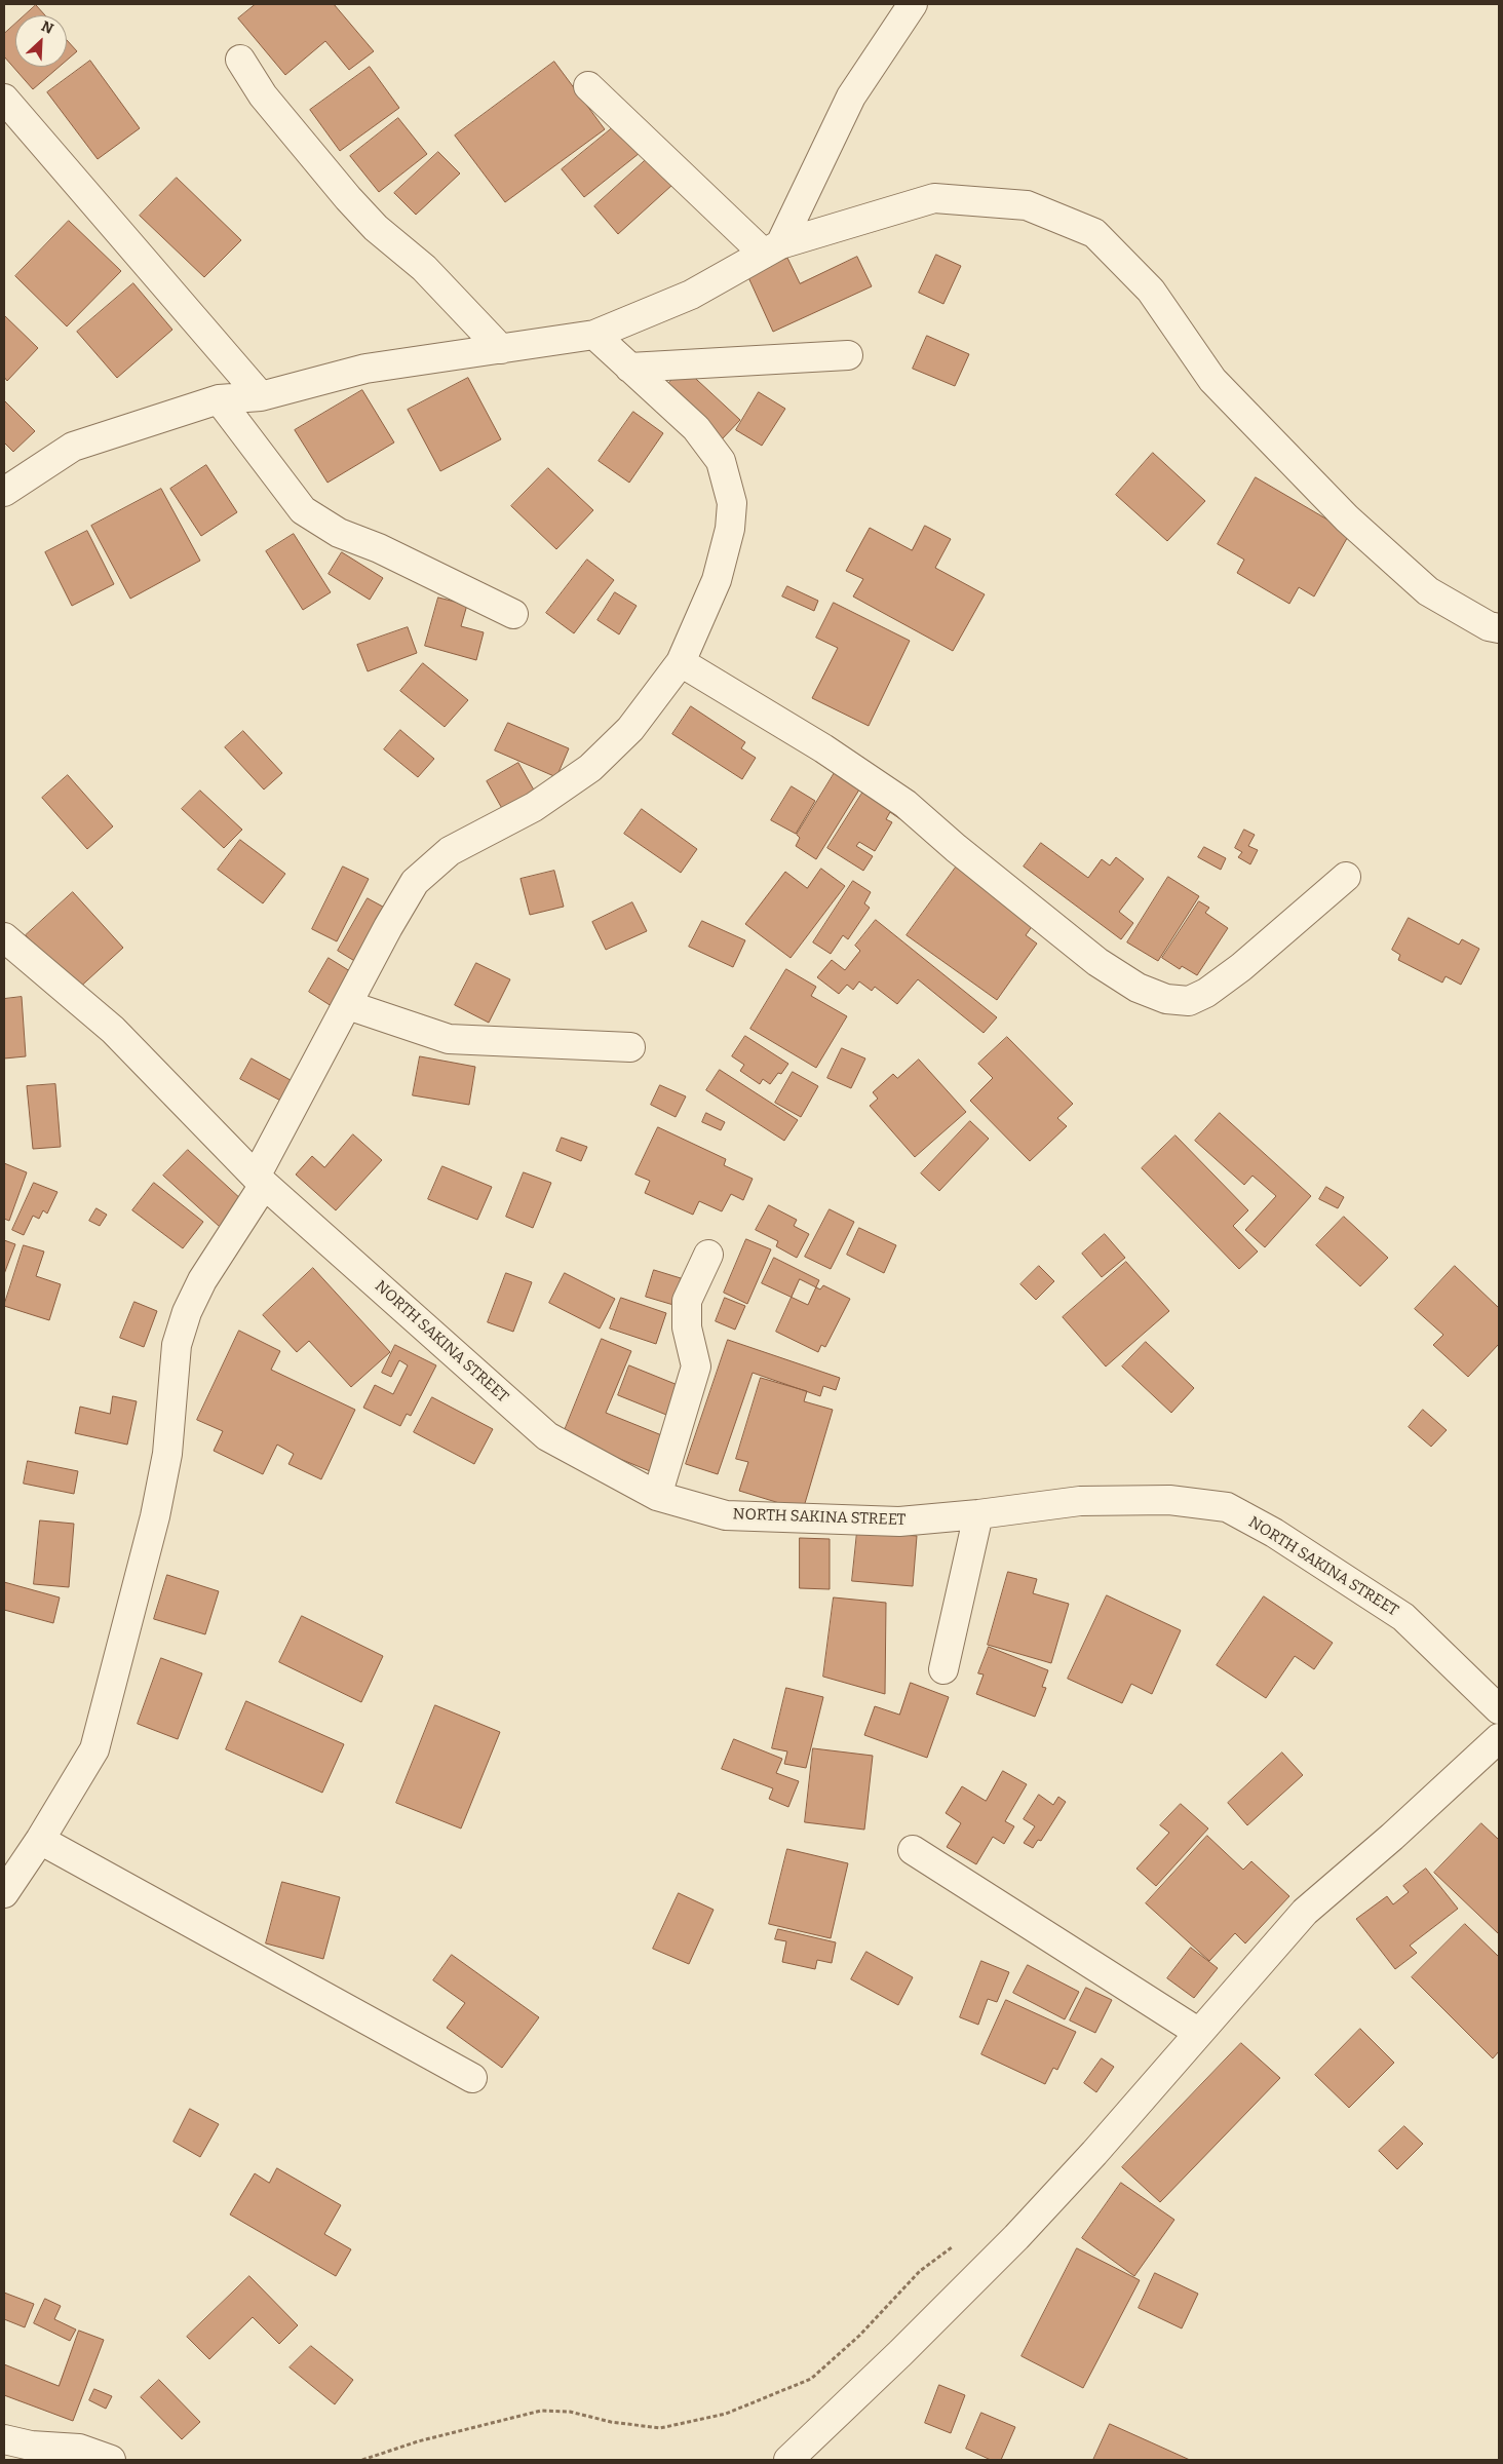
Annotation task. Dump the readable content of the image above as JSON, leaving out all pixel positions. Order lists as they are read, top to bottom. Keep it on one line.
{"streets":{"street":["NORTH SAKINA STREET"]},"north":"top right"}
